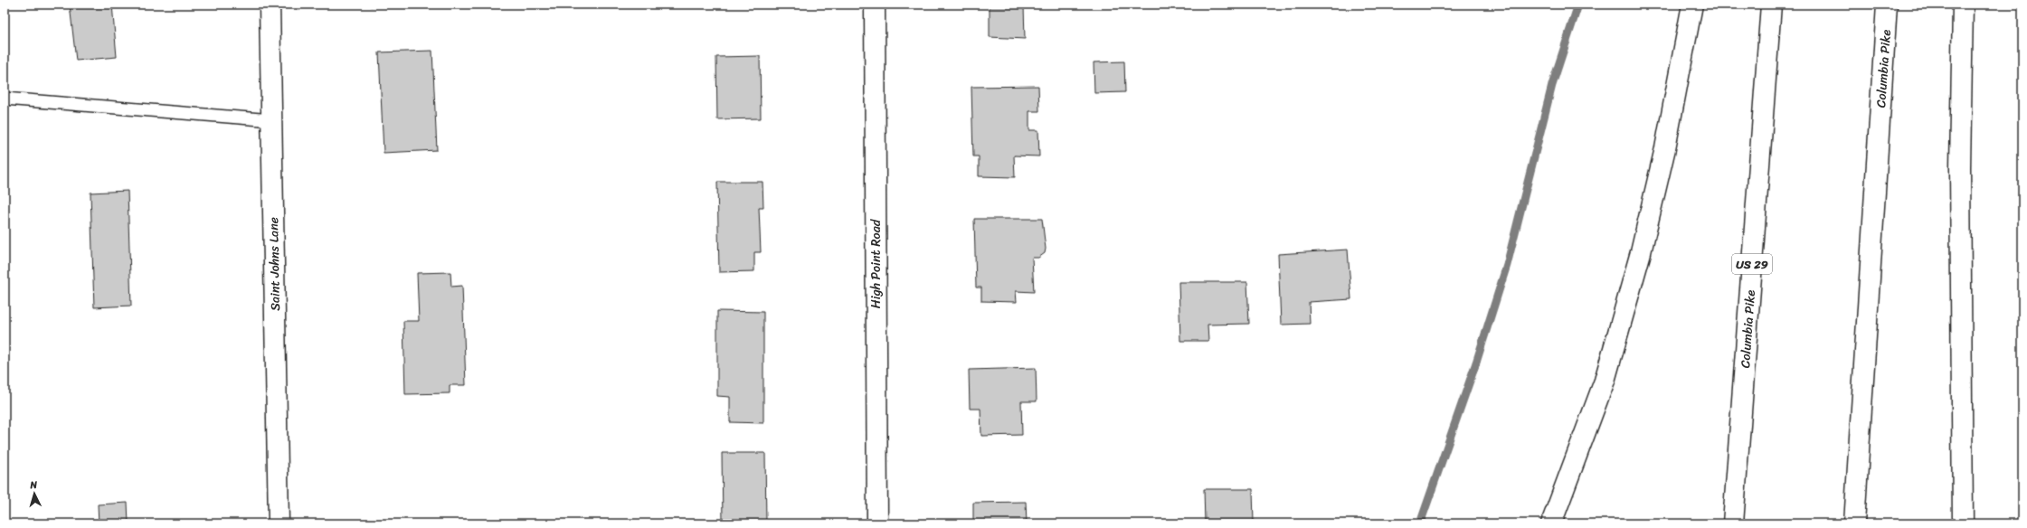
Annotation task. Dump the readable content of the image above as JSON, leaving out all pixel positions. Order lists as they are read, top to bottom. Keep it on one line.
{"streets":{"main road":["Columbia Pike","Saint Johns Lane","High Point Road","US 29"]},"north":"top"}
